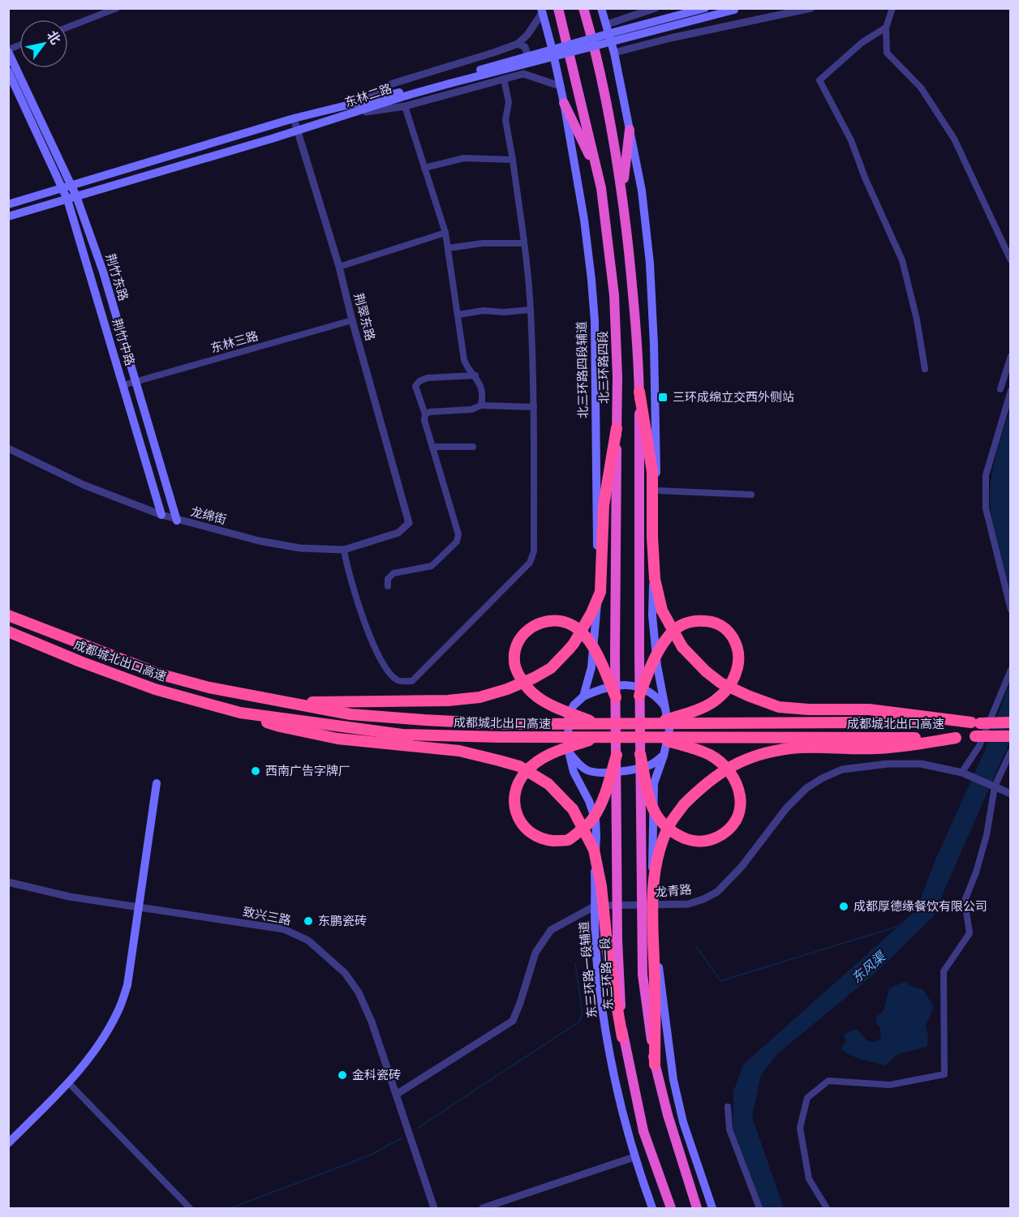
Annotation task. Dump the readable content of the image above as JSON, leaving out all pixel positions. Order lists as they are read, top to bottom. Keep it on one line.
{"streets":{"highway":["北三环路四段","成都城北出口高速","东三环路一段"],"main road":["东林二路","荆竹东路","荆竹中路","北三环路四段辅道","东三环路一段辅道"],"street":["荆翠东路","东林三路","龙绵街","龙青路","致兴三路"]},"crossings":[["东林二路","荆竹东路"],["东林二路","荆翠东路"],["东林二路","荆竹中路"],["荆竹东路","东林三路"],["荆竹东路","龙绵街"],["荆翠东路","东林三路"],["荆翠东路","龙绵街"],["荆竹中路","东林三路"],["荆竹中路","龙绵街"],["北三环路四段","东三环路一段"],["北三环路四段辅道","东三环路一段辅道"],["龙青路","致兴三路"],["龙青路","东三环路一段辅道"]],"water":["东风渠"],"places":{"transit":["三环成绵立交西外侧站"],"other":["西南广告字牌厂","成都厚德缘餐饮有限公司","东鹏瓷砖","金科瓷砖"]},"north":"top right"}
